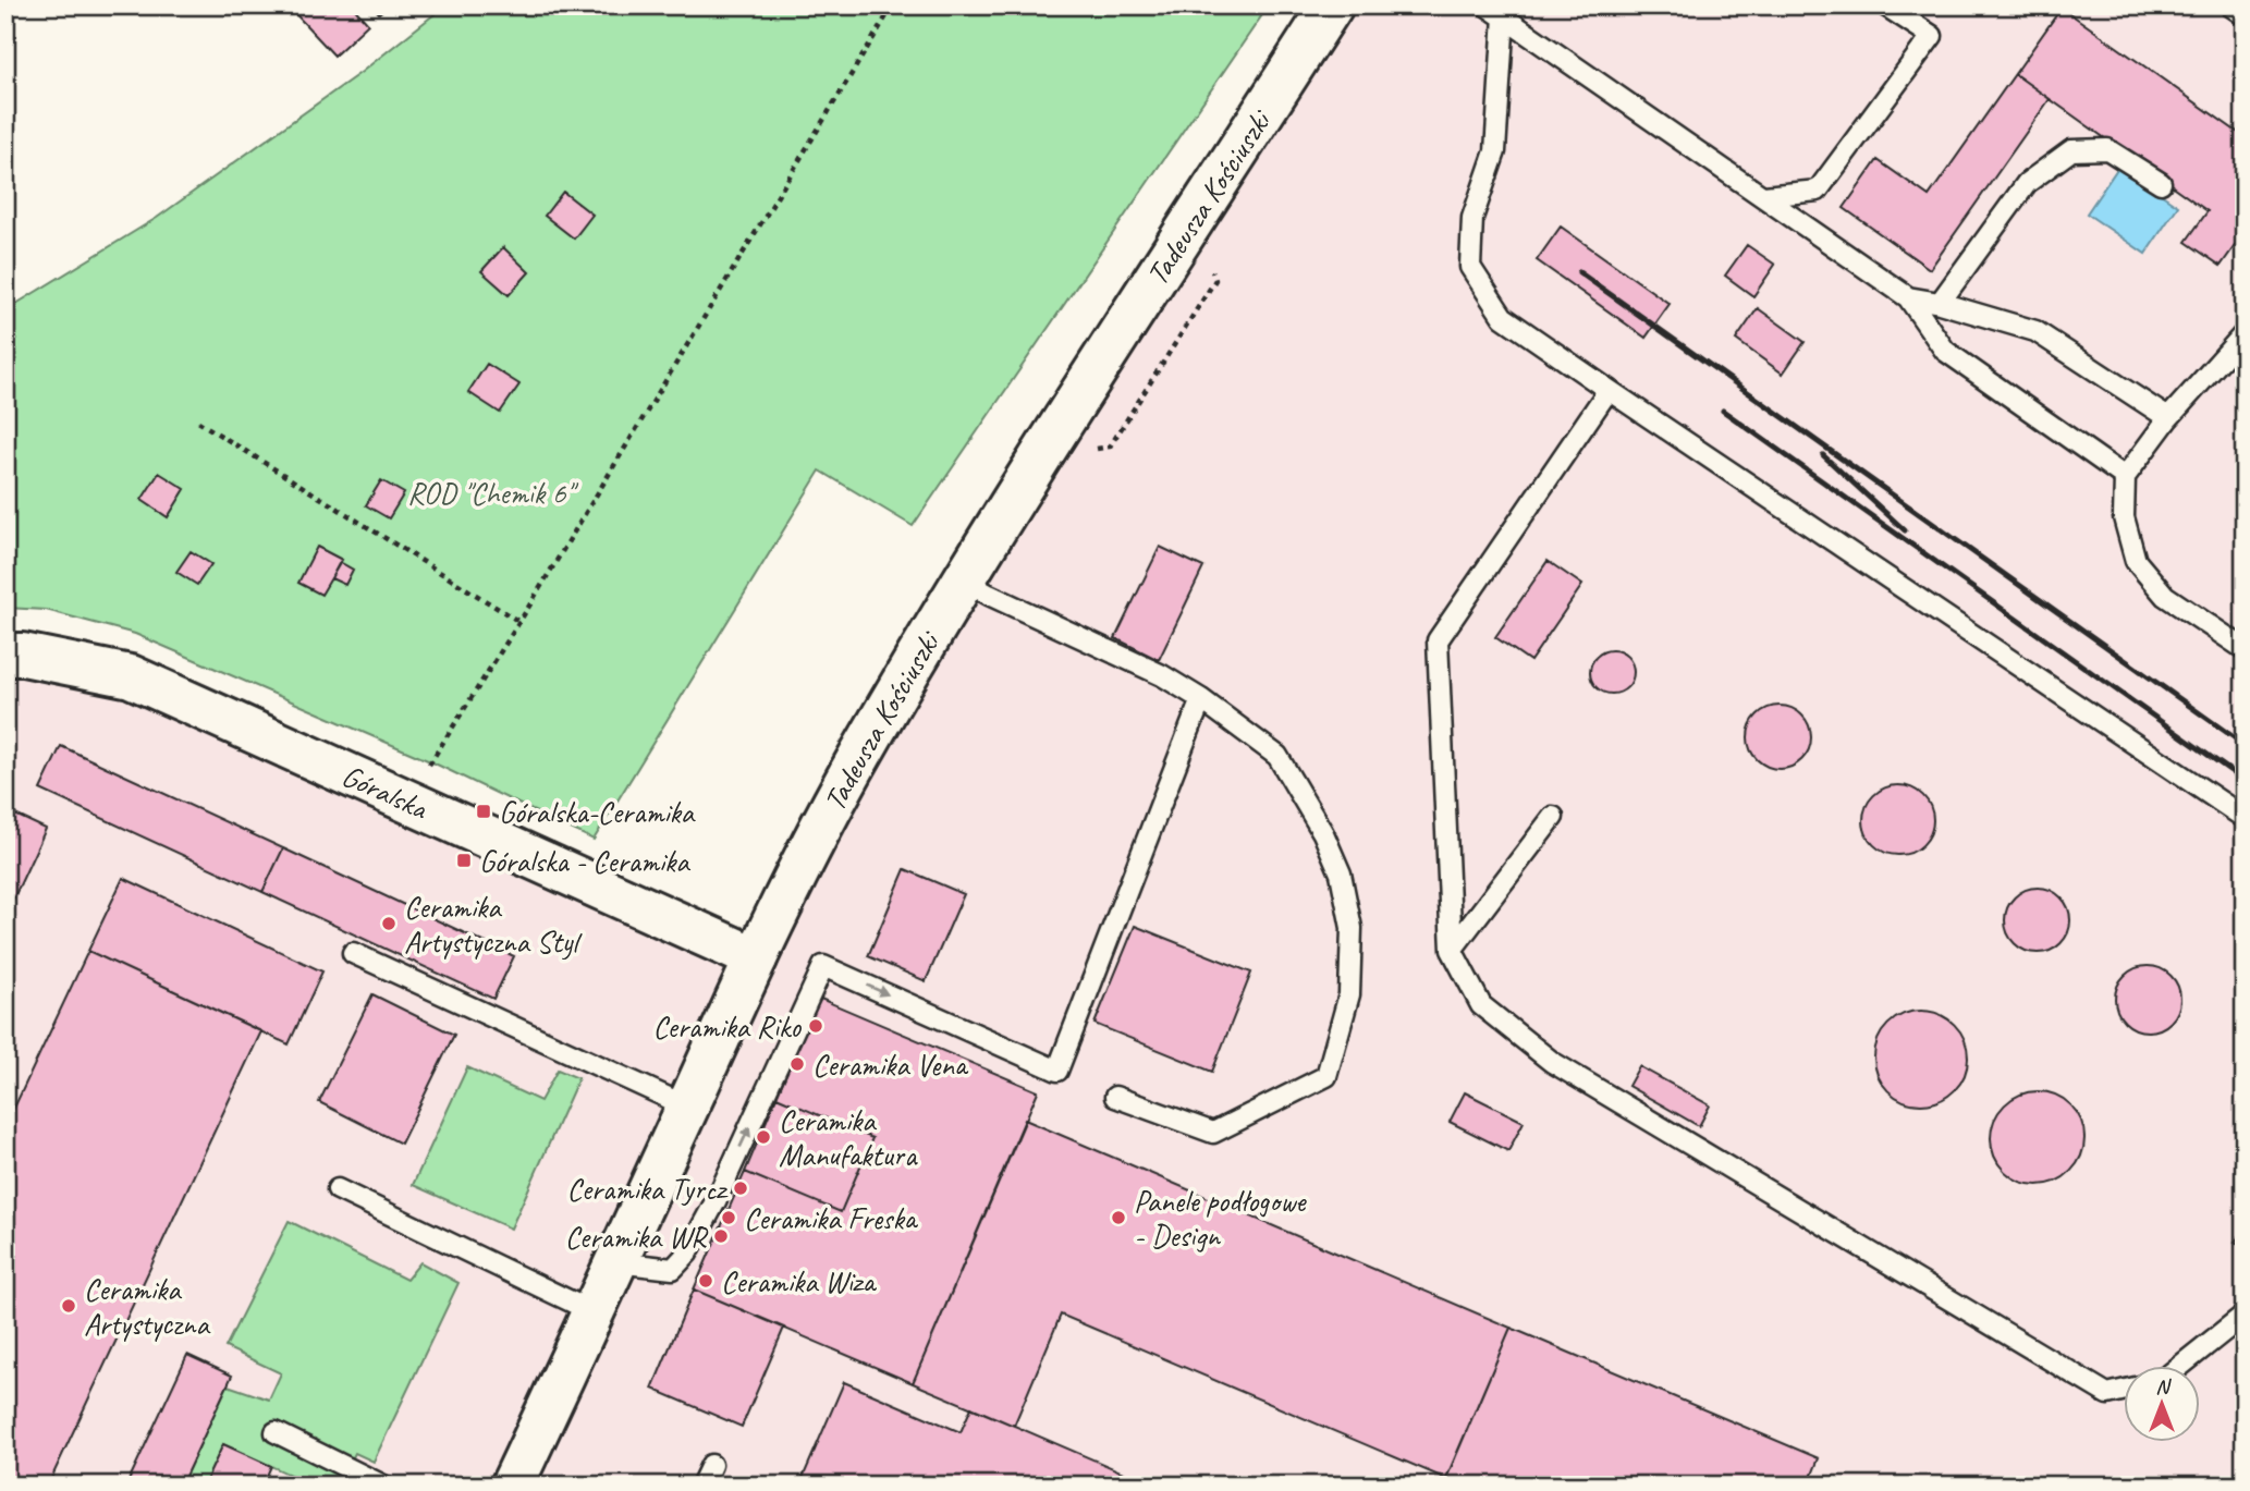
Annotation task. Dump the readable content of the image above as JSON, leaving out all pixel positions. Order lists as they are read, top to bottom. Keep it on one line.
{"streets":{"main road":["Tadeusza Kościuszki","Góralska"]},"crossings":[["Tadeusza Kościuszki","Góralska"]],"parks":["ROD \"Chemik 6\""],"places":{"transit":["Góralska-Ceramika","Góralska - Ceramika"],"other":["Ceramika Artystyczna Styl","Ceramika Riko","Ceramika Vena","Ceramika Manufaktura","Ceramika Tyrcz","Ceramika Freska","Panele podłogowe - Design","Ceramika WR","Ceramika Wiza","Ceramika Artystyczna"]},"north":"top"}
